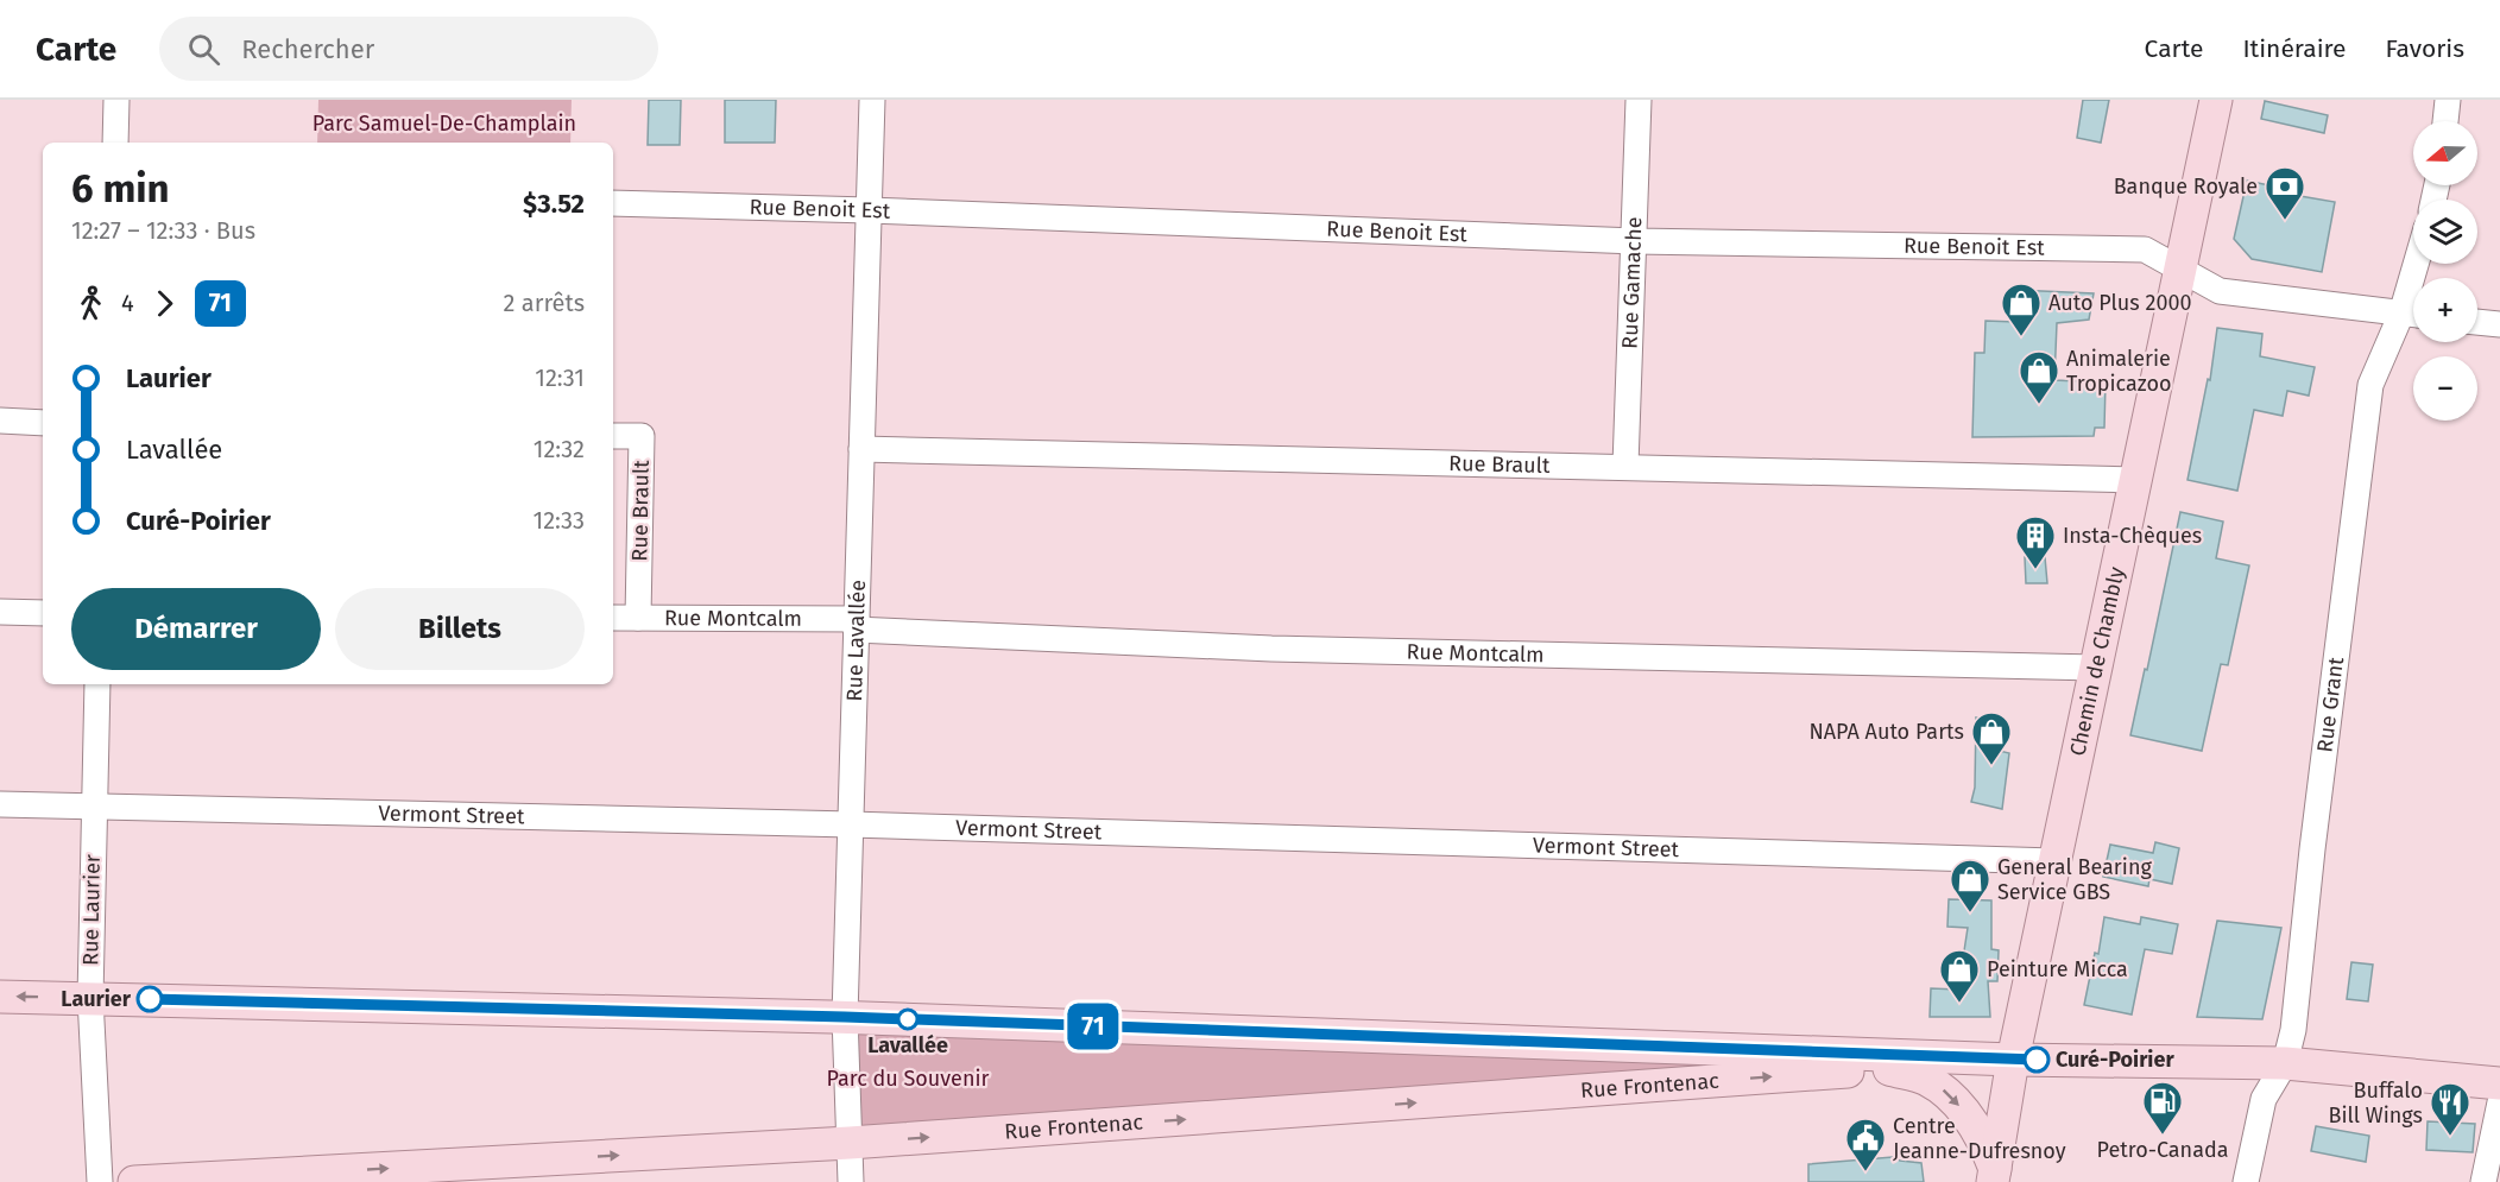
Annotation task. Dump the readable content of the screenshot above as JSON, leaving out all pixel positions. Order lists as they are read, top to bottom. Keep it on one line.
{"streets":{"main road":["Chemin de Chambly","Rue Frontenac"],"street":["Rue Benoit Est","Rue Gamache","Rue Brault","Rue Montcalm","Rue Lavallée","Rue Grant","Vermont Street","Rue Laurier"]},"crossings":[["Rue Benoit Est","Rue Gamache"],["Rue Benoit Est","Rue Lavallée"],["Rue Benoit Est","Chemin de Chambly"],["Rue Benoit Est","Rue Grant"],["Rue Gamache","Rue Brault"],["Rue Brault","Rue Montcalm"],["Rue Brault","Rue Lavallée"],["Rue Brault","Chemin de Chambly"],["Rue Montcalm","Rue Lavallée"],["Rue Montcalm","Chemin de Chambly"],["Rue Lavallée","Vermont Street"],["Rue Lavallée","Rue Frontenac"],["Chemin de Chambly","Vermont Street"],["Chemin de Chambly","Rue Frontenac"],["Vermont Street","Rue Laurier"]],"parks":["Parc Samuel-De-Champlain","Parc du Souvenir"],"places":{"bank":["Banque Royale"],"shop":["Auto Plus 2000","Animalerie Tropicazoo","NAPA Auto Parts","General Bearing Service GBS","Peinture Micca"],"building":["Insta-Chèques"],"other":["Laurier","Lavallée","Curé-Poirier"],"fuel station":["Petro-Canada"],"restaurant":["Buffalo Bill Wings"],"public building":["Centre Jeanne-Dufresnoy"]},"lines":["bus line 71"],"north":"left","page":{"header":"Carte","search":"Rechercher","nav":["Carte","Itinéraire","Favoris"],"on_map":"71","map_buttons":["+","−"],"heading":["6 min","12:27 – 12:33 · Bus","$3.52"],"legs":["4","71","2 arrêts"],"list":[{"name":"Laurier","value":"12:31"},{"name":"Lavallée","value":"12:32"},{"name":"Curé-Poirier","value":"12:33"}],"buttons":["Démarrer","Billets"]}}
